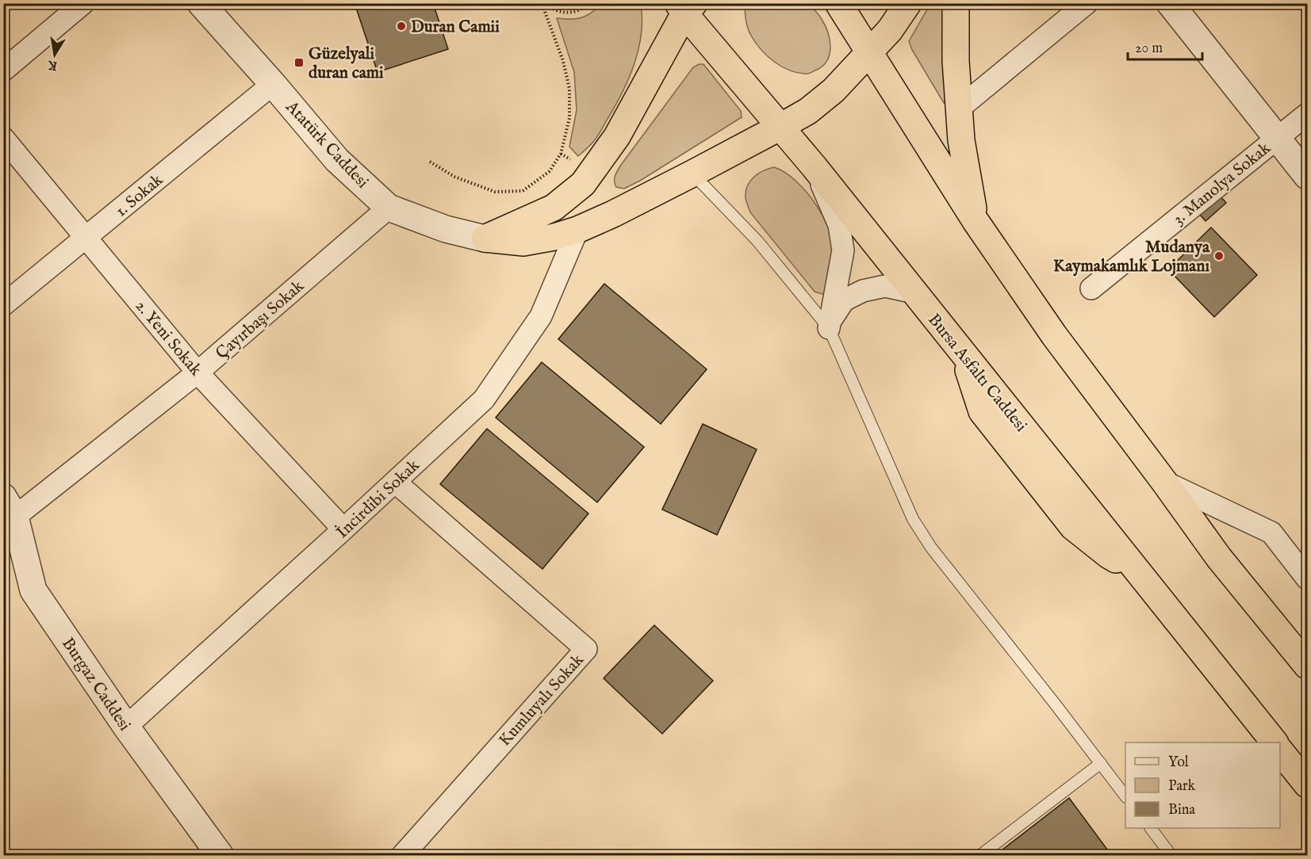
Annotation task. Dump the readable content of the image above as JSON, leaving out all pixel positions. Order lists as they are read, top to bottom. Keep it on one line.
{"streets":{"highway":["Bursa Asfaltı Caddesi"],"street":["Atatürk Caddesi","3. Manolya Sokak","1. Sokak","Çayırbaşı Sokak","2. Yeni Sokak","İncirdibi Sokak","Burgaz Caddesi","Kumluyalı Sokak"]},"crossings":[["Atatürk Caddesi","1. Sokak"],["Atatürk Caddesi","Çayırbaşı Sokak"],["1. Sokak","2. Yeni Sokak"],["Çayırbaşı Sokak","2. Yeni Sokak"],["Çayırbaşı Sokak","Burgaz Caddesi"],["2. Yeni Sokak","İncirdibi Sokak"],["İncirdibi Sokak","Burgaz Caddesi"],["İncirdibi Sokak","Kumluyalı Sokak"]],"places":{"other":["Duran Camii","Mudanya Kaymakamlık Lojmanı"],"transit":["Güzelyali duran cami"]},"legend":["Yol","Park","Bina"],"scale_bar":"20 m","north":"bottom"}
